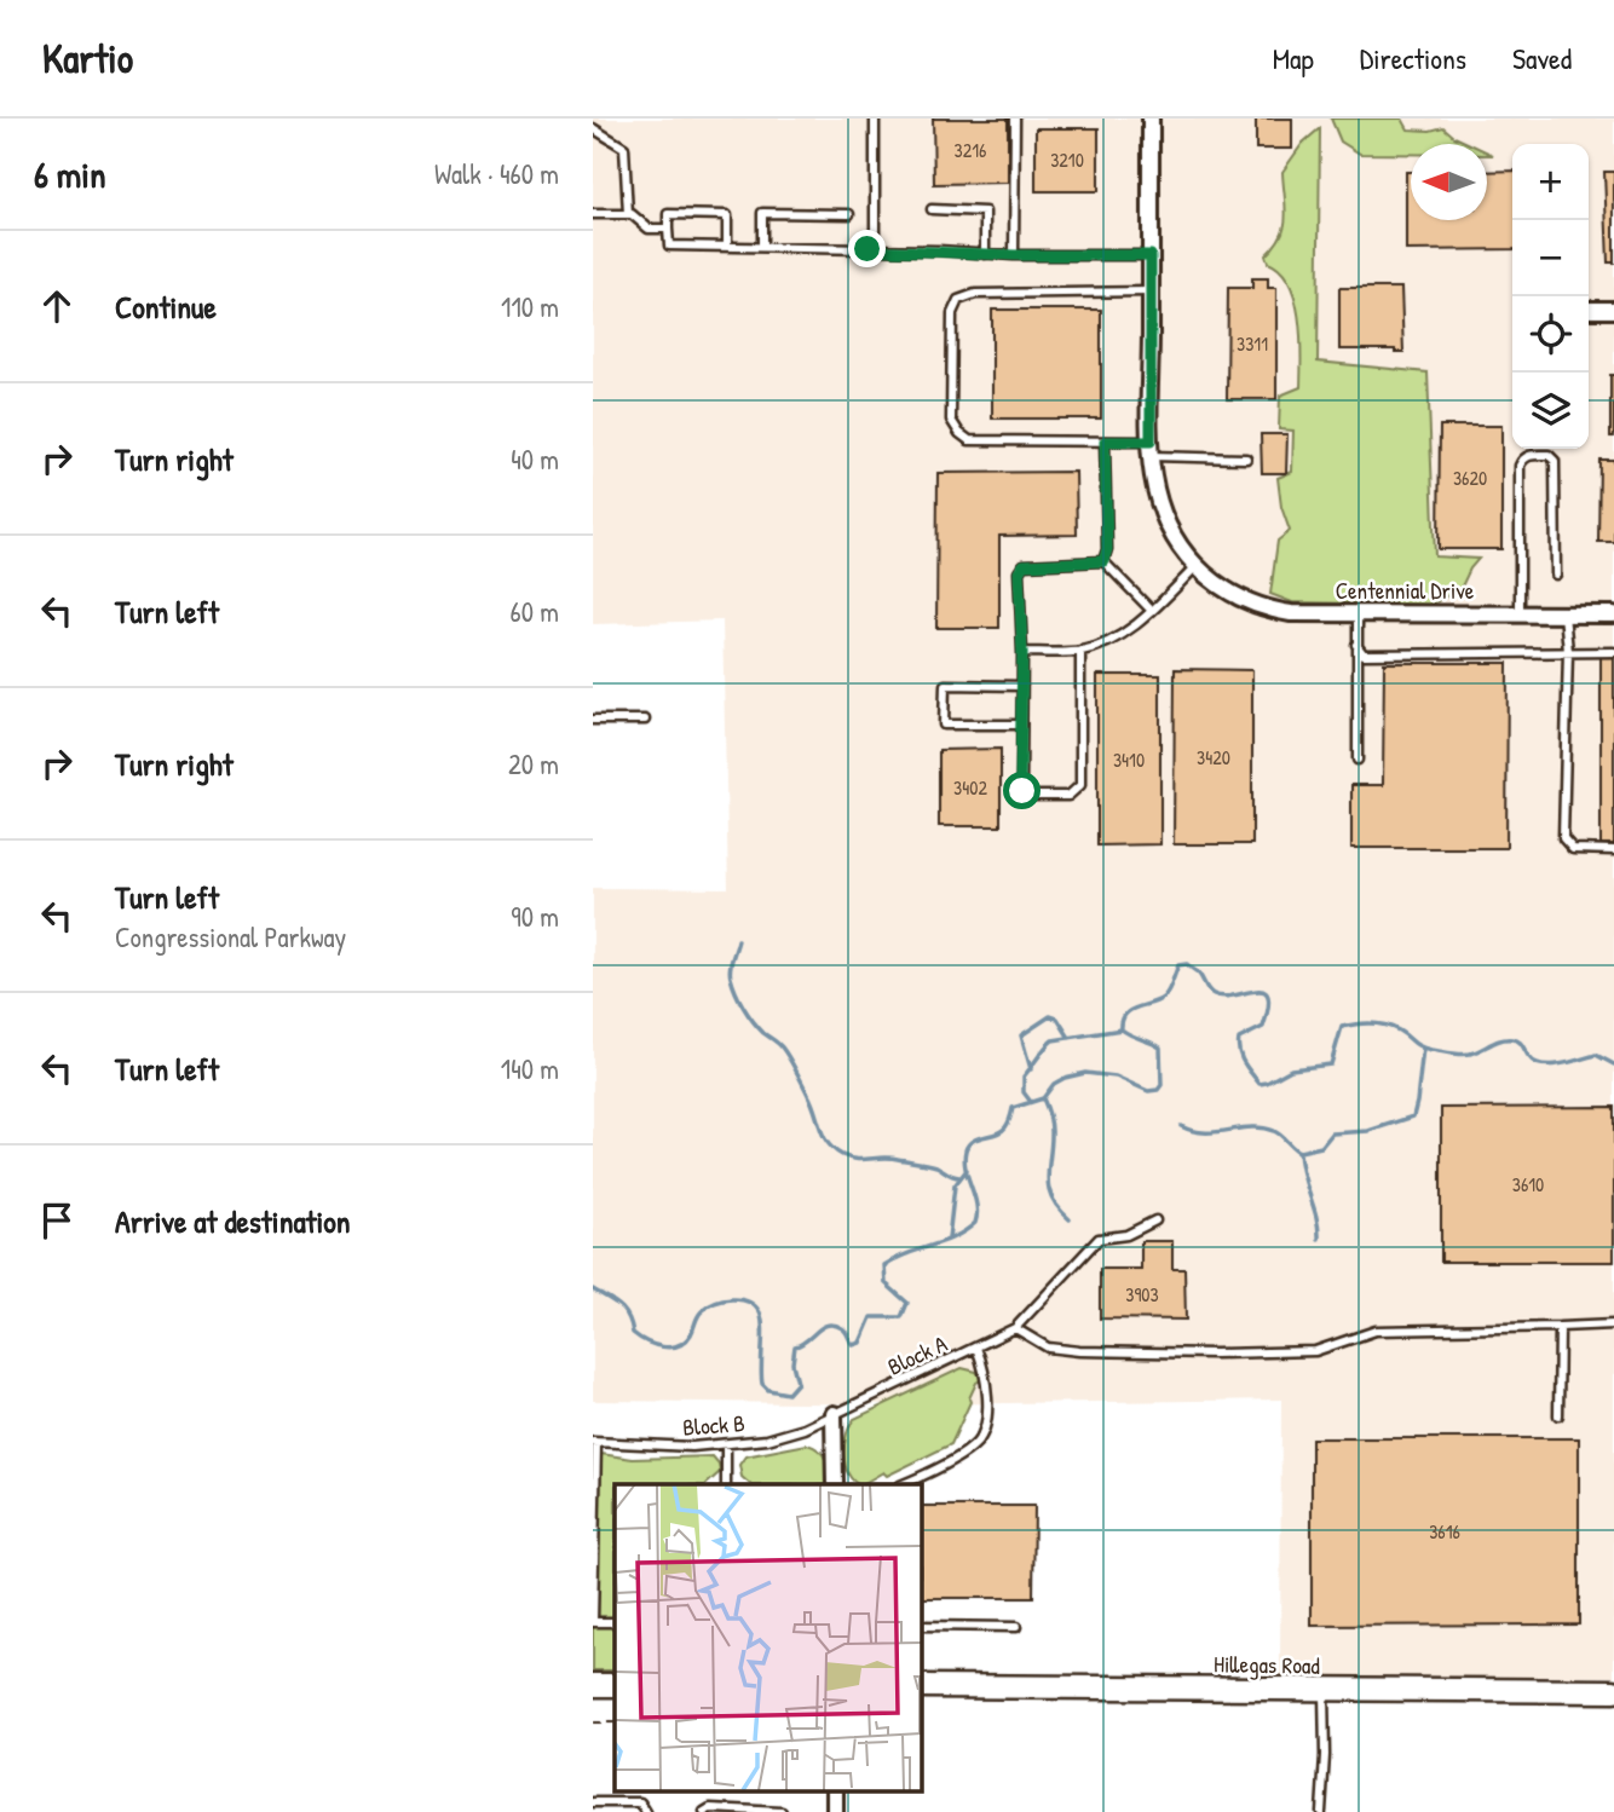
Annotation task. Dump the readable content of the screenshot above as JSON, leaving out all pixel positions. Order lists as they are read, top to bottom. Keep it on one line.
{"streets":{"main road":["Hillegas Road"],"street":["Centennial Drive"],"lane":["Block A","Block B"]},"crossings":[["Block A","Block B"]],"house_numbers":["3216","3210","3311","3620","3420","3410","3402","3610","3903","3616"],"north":"left","page":{"header":"Kartio","nav":["Map","Directions","Saved"],"heading":["6 min","Walk · 460 m"],"map_buttons":["+","−"],"list":[["Continue","110 m"],["Turn right","40 m"],["Turn left","60 m"],["Turn right","20 m"],["Turn left","Congressional Parkway","90 m"],["Turn left","140 m"],"Arrive at destination"]}}
